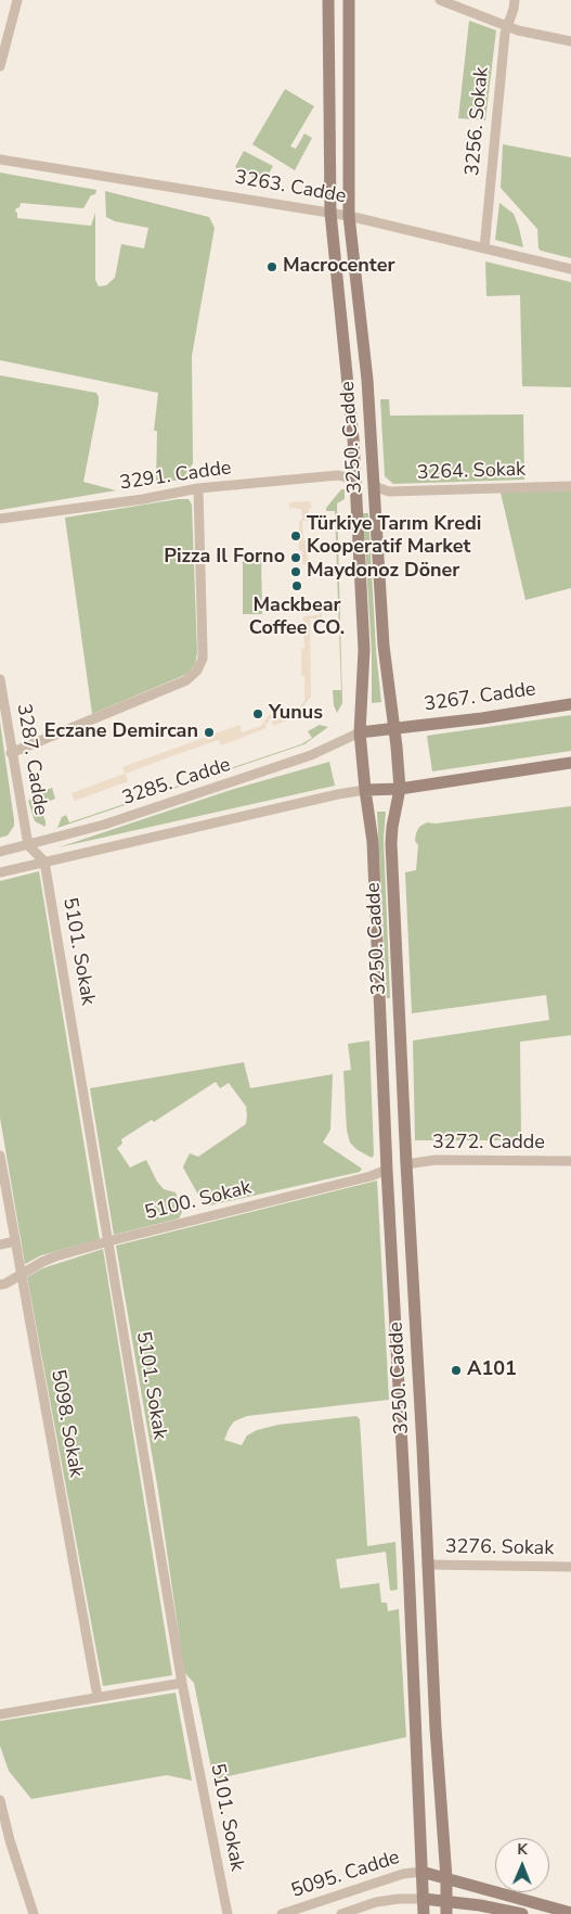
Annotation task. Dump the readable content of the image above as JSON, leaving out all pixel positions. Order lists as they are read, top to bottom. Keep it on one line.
{"streets":{"street":["3256. Sokak","3263. Cadde","3250. Cadde","3264. Sokak","3291. Cadde","3267. Cadde","3287. Cadde","3285. Cadde","5101. Sokak","3272. Cadde","5100. Sokak","5098. Sokak","3276. Sokak","5095. Cadde"]},"crossings":[["3256. Sokak","3263. Cadde"],["3263. Cadde","3250. Cadde"],["3250. Cadde","3264. Sokak"],["3250. Cadde","3291. Cadde"],["3250. Cadde","3267. Cadde"],["3250. Cadde","3285. Cadde"],["3250. Cadde","3272. Cadde"],["3250. Cadde","5100. Sokak"],["3250. Cadde","3276. Sokak"],["3250. Cadde","5095. Cadde"],["3267. Cadde","3285. Cadde"],["3287. Cadde","3285. Cadde"],["5101. Sokak","5100. Sokak"],["5100. Sokak","5098. Sokak"]],"places":["Macrocenter","Türkiye Tarım Kredi Kooperatif Market","Pizza Il Forno","Maydonoz Döner","Mackbear Coffee CO.","Yunus","Eczane Demircan","A101"],"north":"top"}
